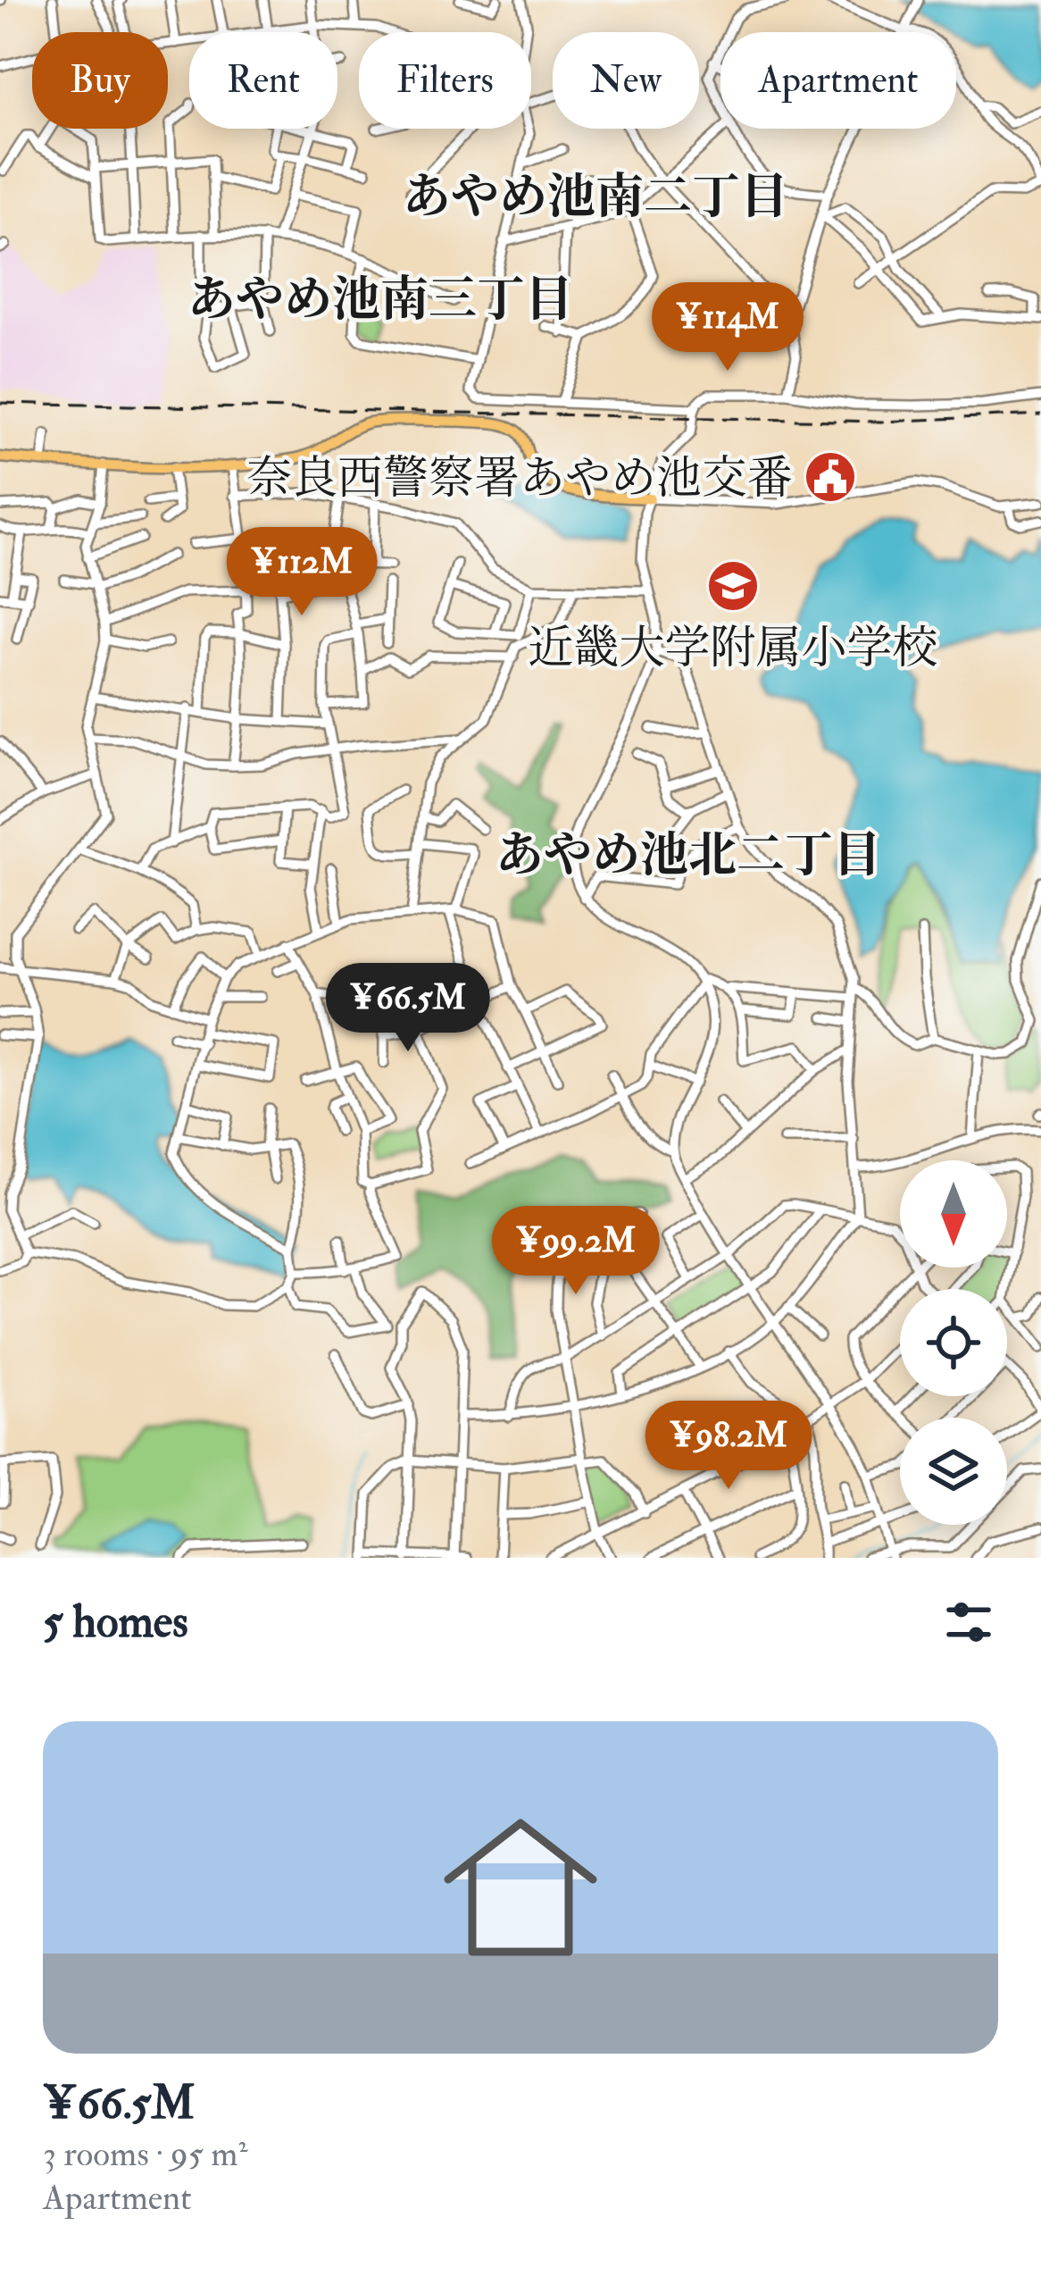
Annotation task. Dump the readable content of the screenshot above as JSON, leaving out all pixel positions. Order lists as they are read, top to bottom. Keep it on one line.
{"districts":["あやめ池南二丁目","あやめ池南三丁目","あやめ池北二丁目"],"places":{"public building":["奈良西警察署あやめ池交番"],"school or university":["近畿大学附属小学校"]},"north":"bottom","page":{"chip":["Buy","Rent","Filters","New","Apartment"],"price":["¥114M","¥112M","¥66.5M","¥99.2M","¥98.2M"],"heading":"5 homes","list":[{"name":"¥66.5M","note":"3 rooms · 95 m² · Apartment"}]}}
